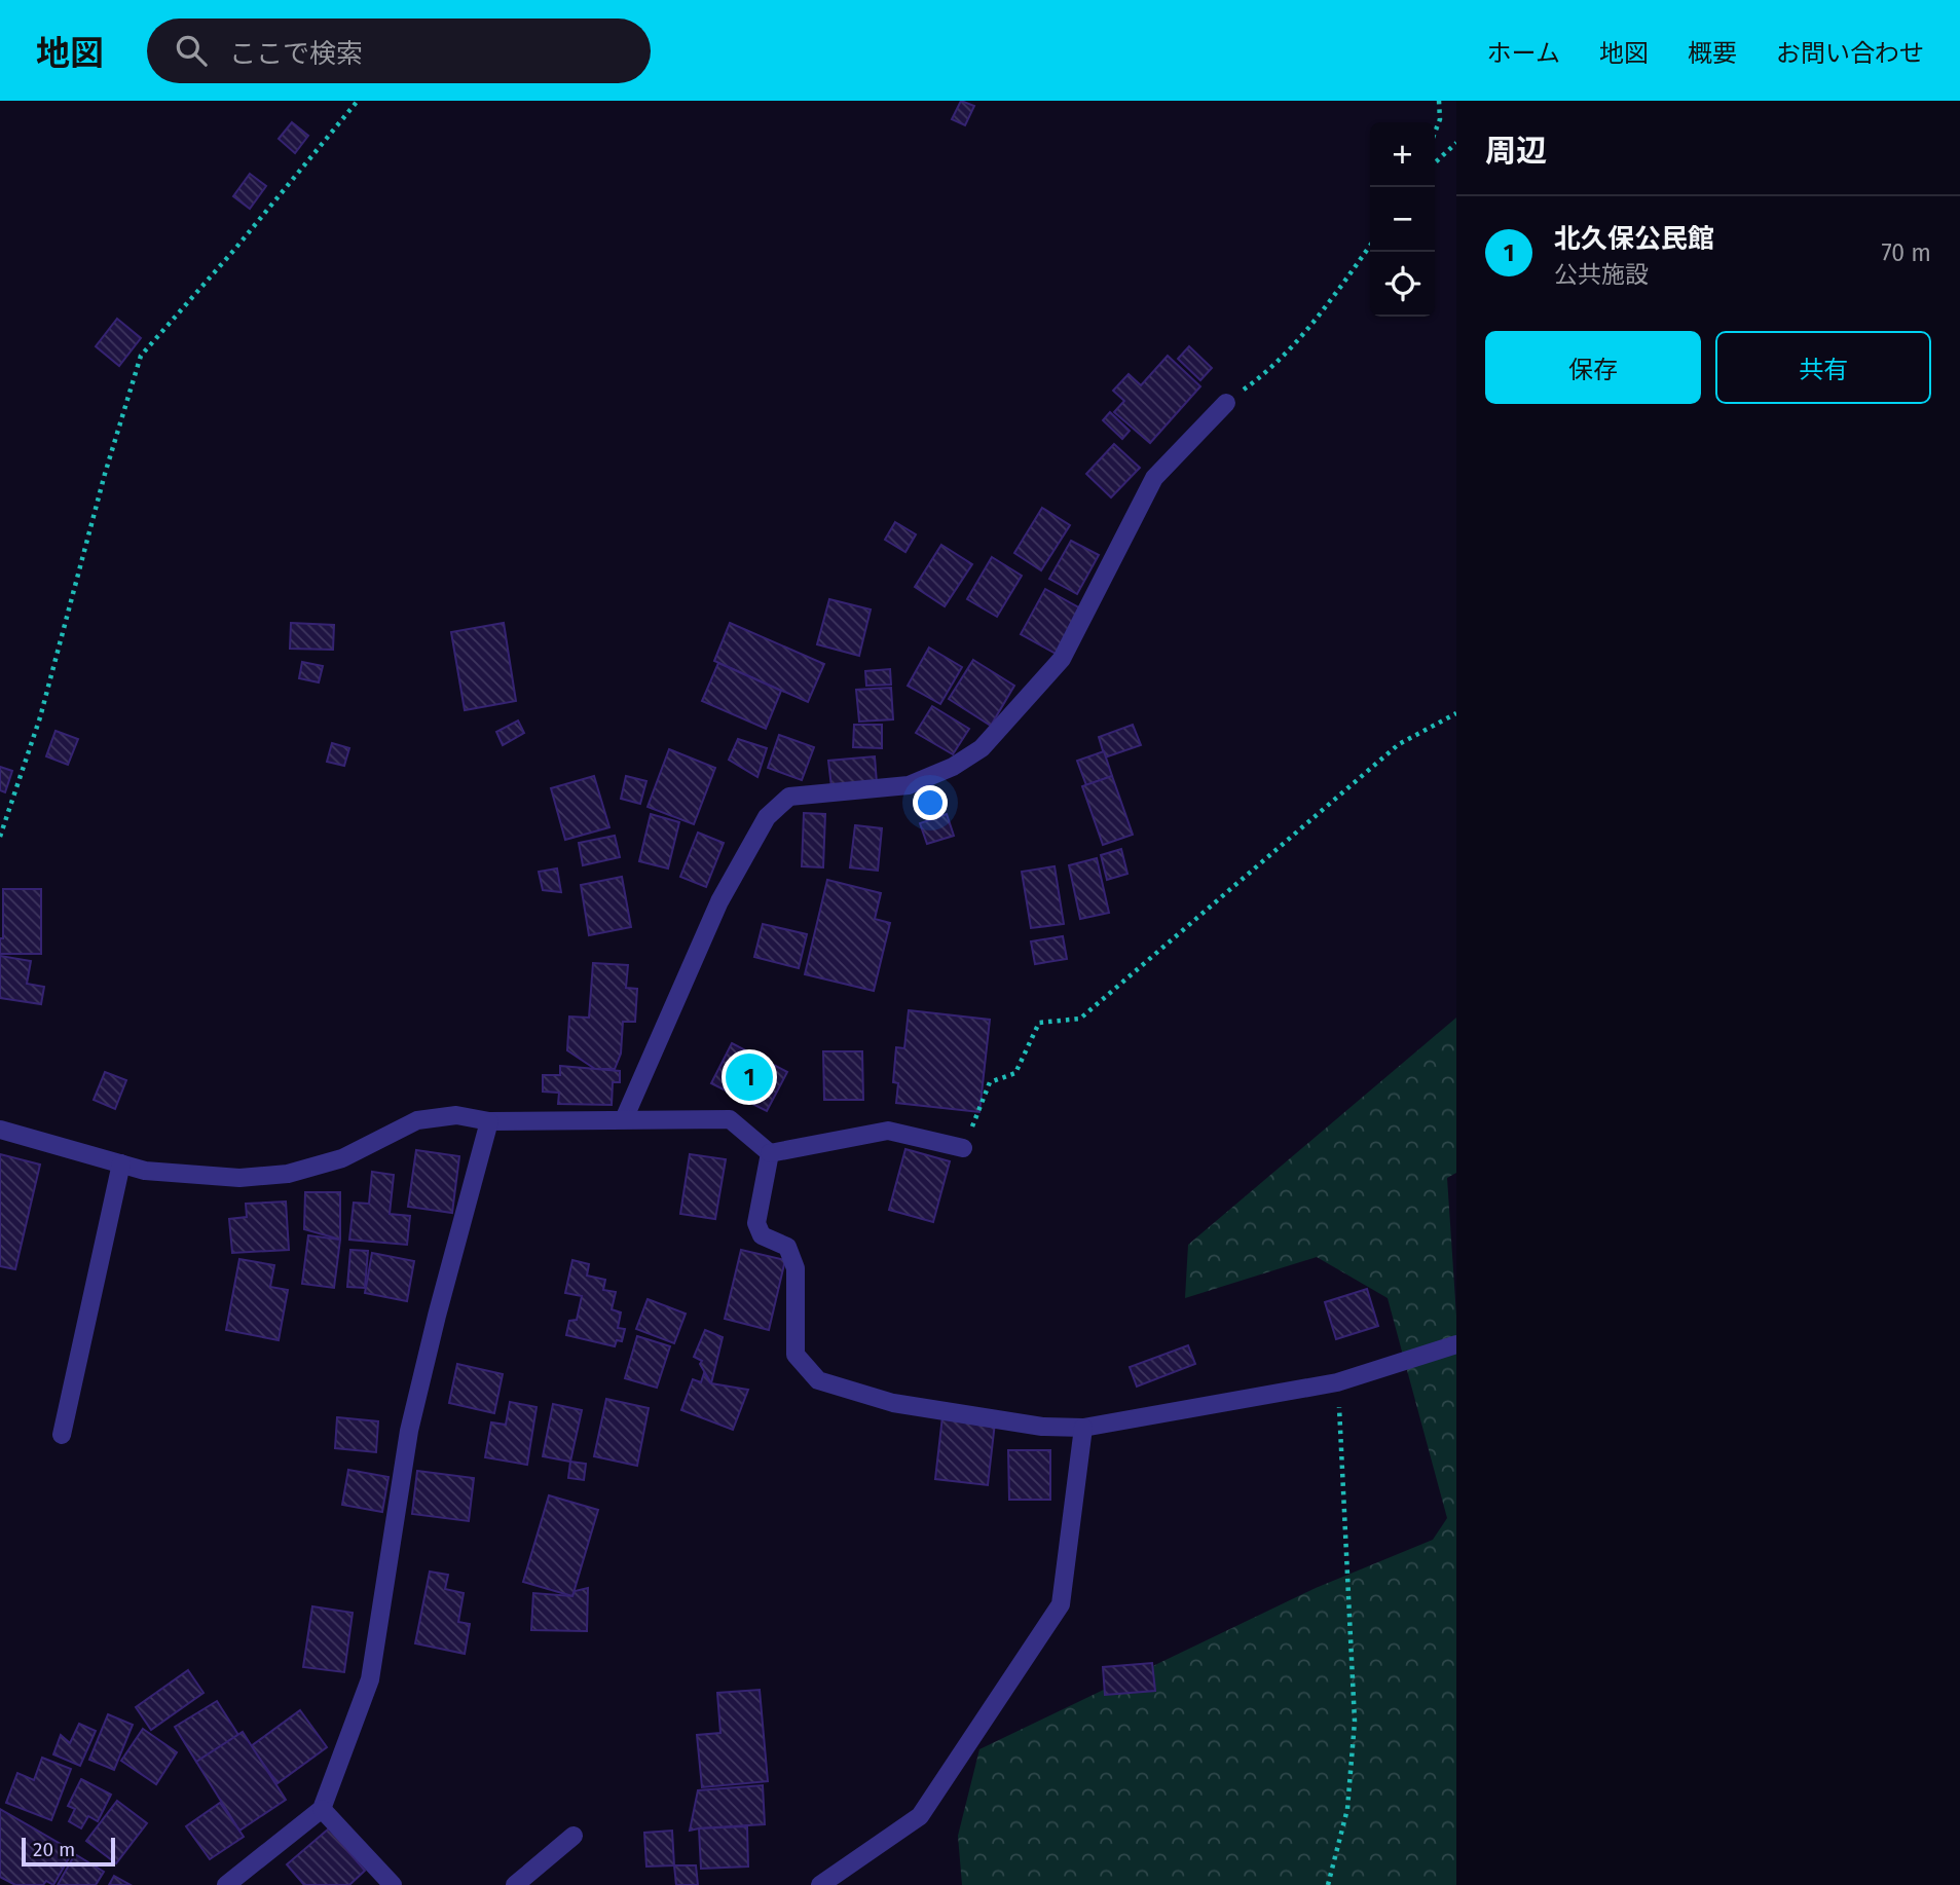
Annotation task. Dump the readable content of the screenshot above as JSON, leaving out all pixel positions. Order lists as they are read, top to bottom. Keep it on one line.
{"scale_bar":"20 m","page":{"header":"地図","search":"ここで検索","nav":["ホーム","地図","概要","お問い合わせ"],"heading":"周辺","map_buttons":["+","−"],"list":[{"mark":"1","name":"北久保公民館","note":"公共施設","value":"70 m"}],"buttons":["保存","共有"],"pins":"1","scale":"20 m"}}
